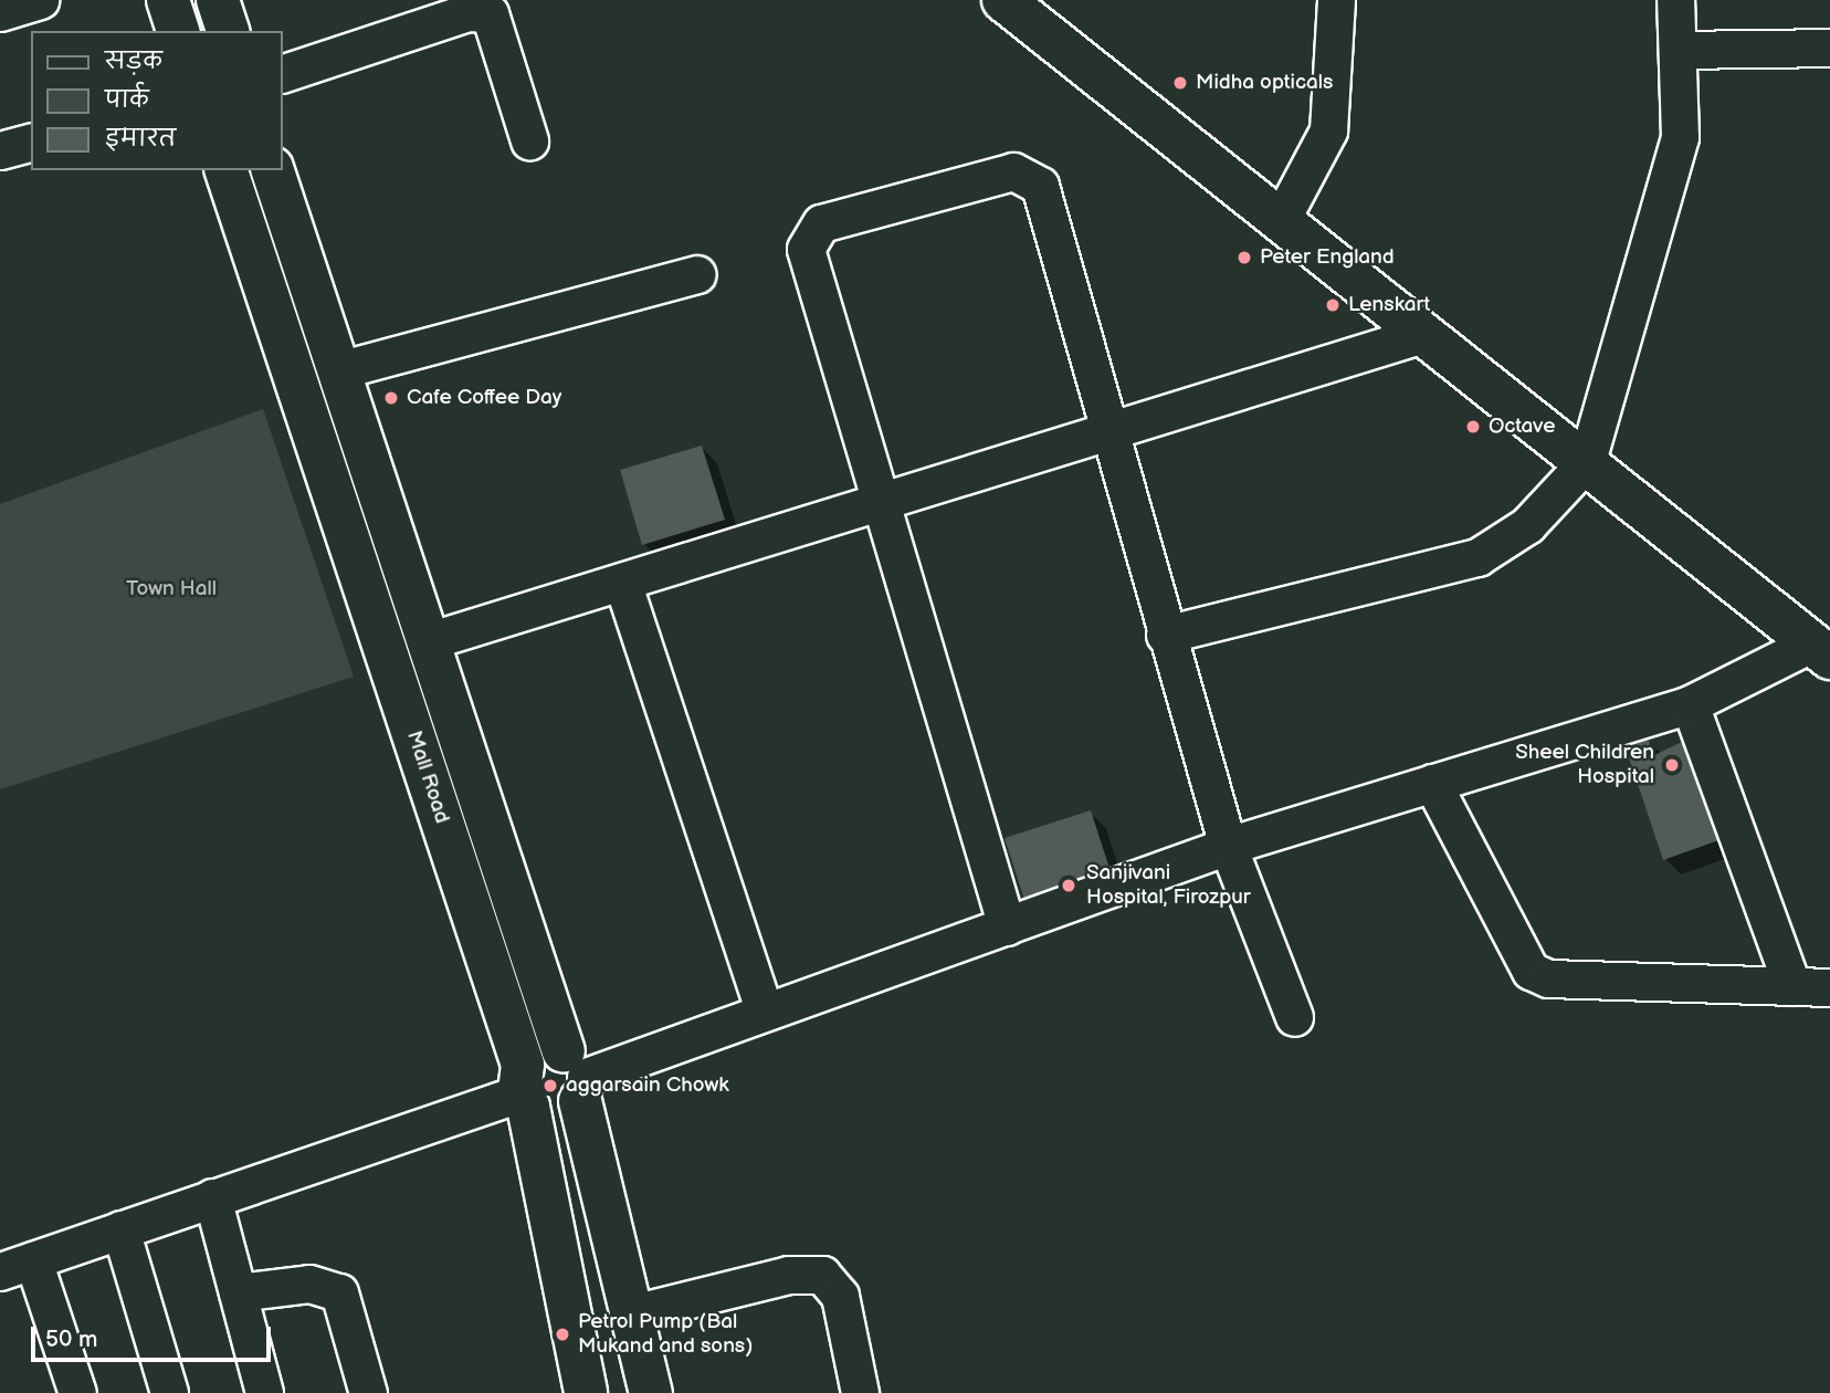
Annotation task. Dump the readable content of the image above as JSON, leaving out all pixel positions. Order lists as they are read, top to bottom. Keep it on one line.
{"streets":{"main road":["Mall Road"]},"parks":["Town Hall"],"places":["Midha opticals","Peter England","Lenskart","Cafe Coffee Day","Octave","Sheel Children Hospital","Sanjivani Hospital, Firozpur","aggarsain Chowk","Petrol Pump (Bal Mukand and sons)"],"legend":["सड़क","पार्क","इमारत"],"scale_bar":"50 m"}
